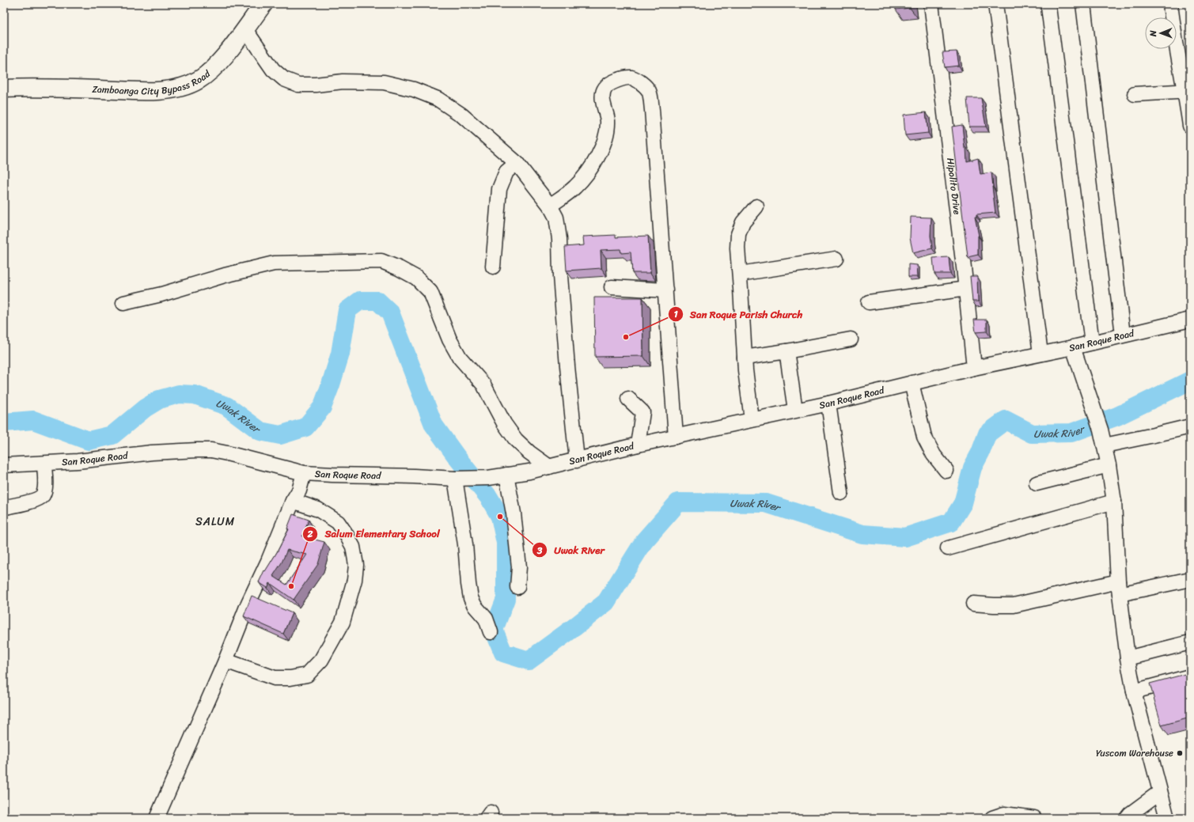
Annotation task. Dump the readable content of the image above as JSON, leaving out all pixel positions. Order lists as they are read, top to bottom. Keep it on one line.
{"streets":{"main road":["Zamboanga City Bypass Road"],"street":["Hipolito Drive","San Roque Road"]},"crossings":[["Hipolito Drive","San Roque Road"]],"districts":["SALUM"],"water":["Uwak River"],"places":["San Roque Parish Church","Uwak River","Salum Elementary School","Yuscom Warehouse"],"north":"left"}
